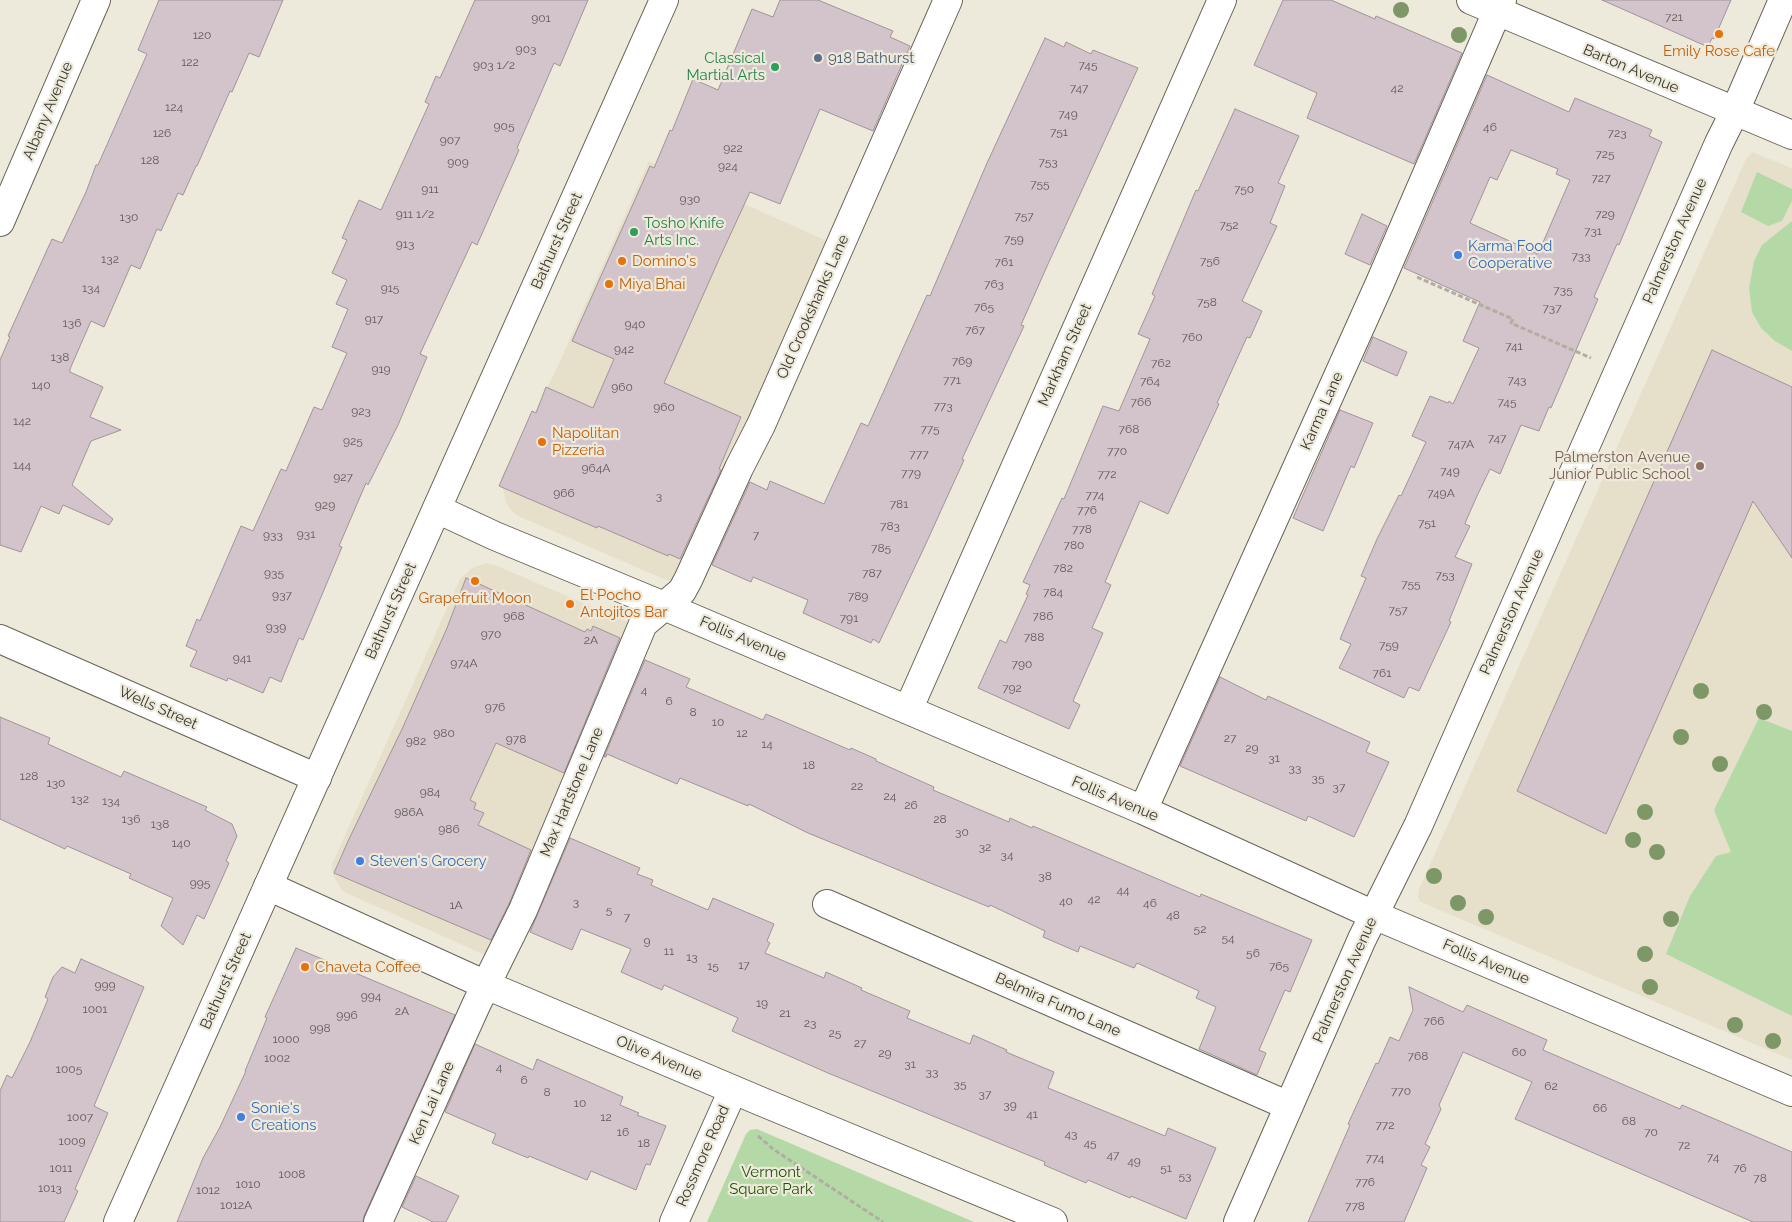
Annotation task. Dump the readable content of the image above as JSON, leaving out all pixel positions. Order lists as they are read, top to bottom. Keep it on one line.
{"streets":{"street":["Barton Avenue","Albany Avenue","Bathurst Street","Palmerston Avenue","Old Crookshanks Lane","Markham Street","Karma Lane","Follis Avenue","Wells Street","Max Hartstone Lane","Belmira Fumo Lane","Olive Avenue","Ken Lai Lane","Rossmore Road"]},"crossings":[["Barton Avenue","Palmerston Avenue"],["Barton Avenue","Karma Lane"],["Bathurst Street","Follis Avenue"],["Bathurst Street","Wells Street"],["Bathurst Street","Olive Avenue"],["Palmerston Avenue","Follis Avenue"],["Palmerston Avenue","Belmira Fumo Lane"],["Old Crookshanks Lane","Follis Avenue"],["Old Crookshanks Lane","Max Hartstone Lane"],["Markham Street","Follis Avenue"],["Karma Lane","Follis Avenue"],["Follis Avenue","Max Hartstone Lane"],["Max Hartstone Lane","Olive Avenue"],["Max Hartstone Lane","Ken Lai Lane"],["Olive Avenue","Ken Lai Lane"],["Olive Avenue","Rossmore Road"]],"parks":["Vermont Square Park"],"places":["Emily Rose Cafe","918 Bathurst","Classical Martial Arts","Tosho Knife Arts Inc.","Karma Food Cooperative","Domino's","Miya Bhai","Napolitan Pizzeria","Palmerston Avenue Junior Public School","Grapefruit Moon","El Pocho Antojitos Bar","Steven's Grocery","Chaveta Coffee","Sonie's Creations"],"house_numbers":["721","901","120","903","122","903 1/2","745","747","42","124","749","905","46","751","126","723","907","922","725","128","909","753","924","727","755","911","750","930","911 1/2","729","757","130","752","731","759","913","733","132","756","761","763","134","915","735","758","765","737","917","136","940","767","760","741","942","138","769","762","919","771","743","764","140","960","766","745","773","960","923","142","775","768","747","925","747A","770","777","144","964A","749","779","772","927","966","749A","774","3","781","929","776","751","783","778","931","933","7","780","785","782","935","787","753","755","784","937","789","757","968","786","791","939","970","788","2A","759","941","974A","790","761","792","4","6","976","8","10","980","12","27","978","982","14","29","31","18","33","128","35","130","22","37","984","24","132","134","26","986A","136","28","138","986","30","140","32","34","38","995","44","42","40","3","46","1A","5","48","7","52","54","9","11","56","13","17","15","765","999","994","19","1001","2A","21","996","766","23","998","25","1000","27","60","29","768","1002","31","4","1005","33","6","35","62","770","8","37","10","39","66","41","1007","12","68","772","16","70","43","1009","18","45","72","47","74","774","49","1011","51","76","1008","53","78","776","1010","1013","1012","1012A","778"]}
